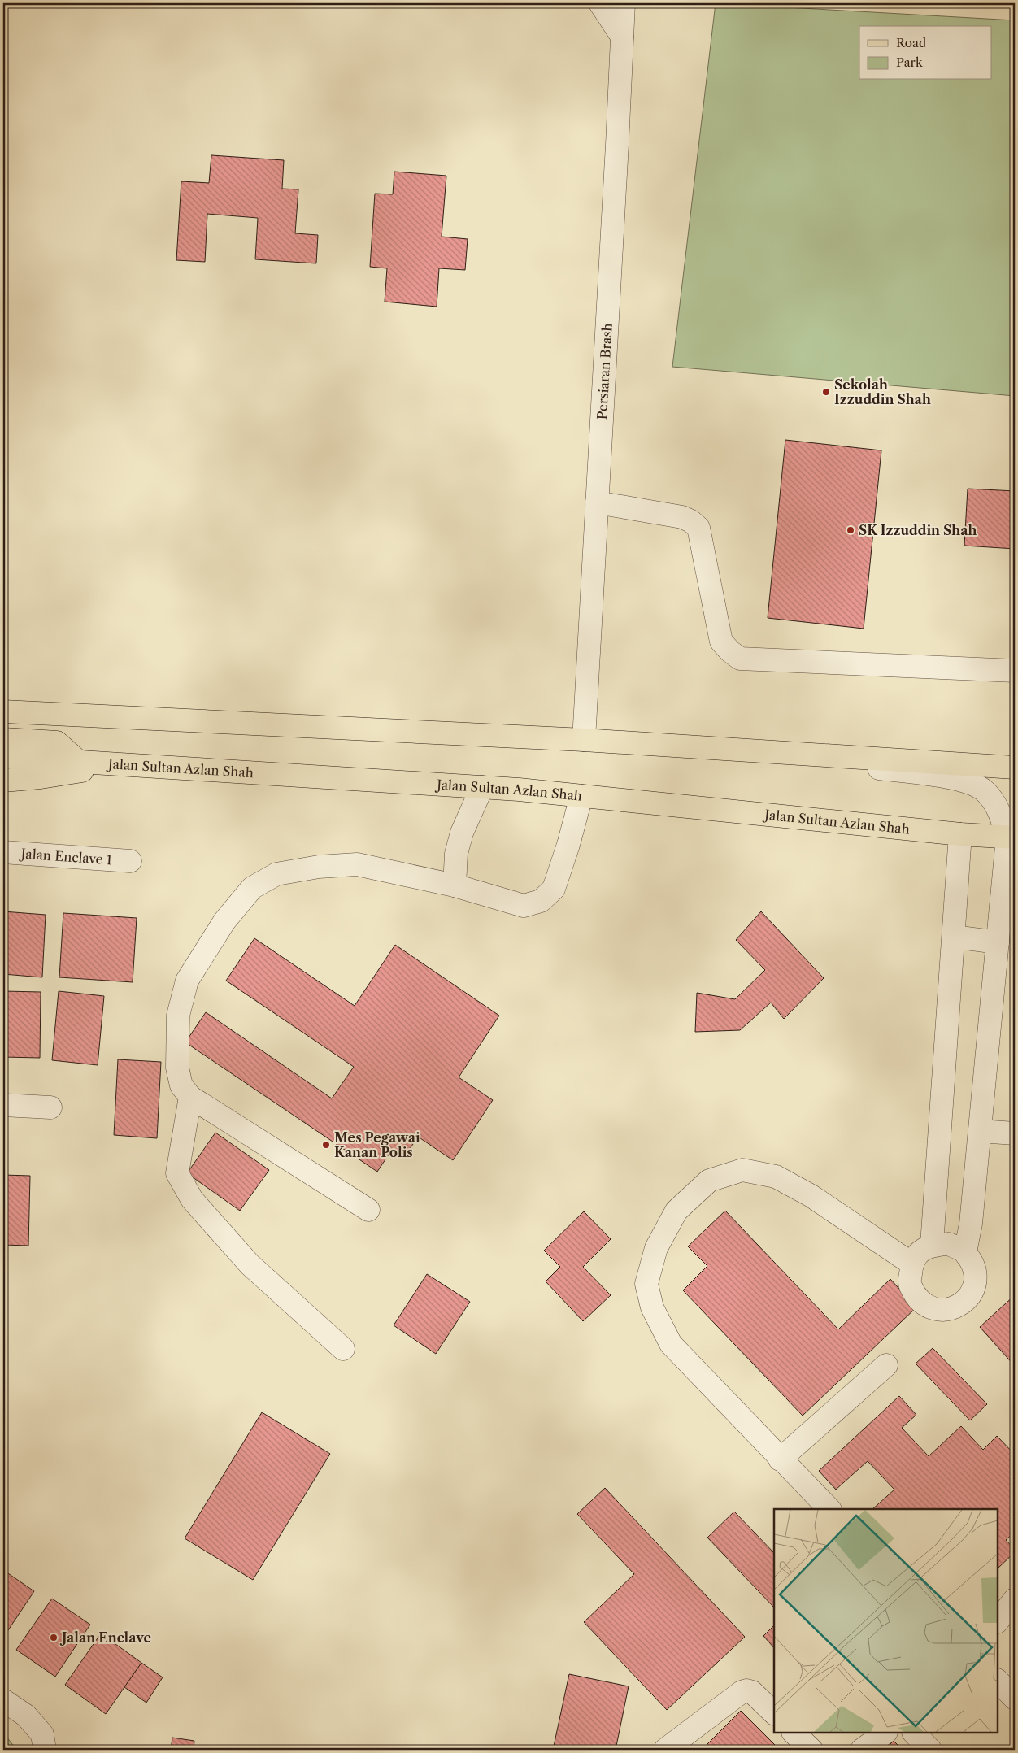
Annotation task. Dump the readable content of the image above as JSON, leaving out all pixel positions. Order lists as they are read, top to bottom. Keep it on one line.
{"streets":{"main road":["Jalan Sultan Azlan Shah"],"street":["Persiaran Brash","Jalan Enclave 1"]},"places":["Sekolah Izzuddin Shah","SK Izzuddin Shah","Mes Pegawai Kanan Polis","Jalan Enclave"],"legend":["Road","Park"]}
